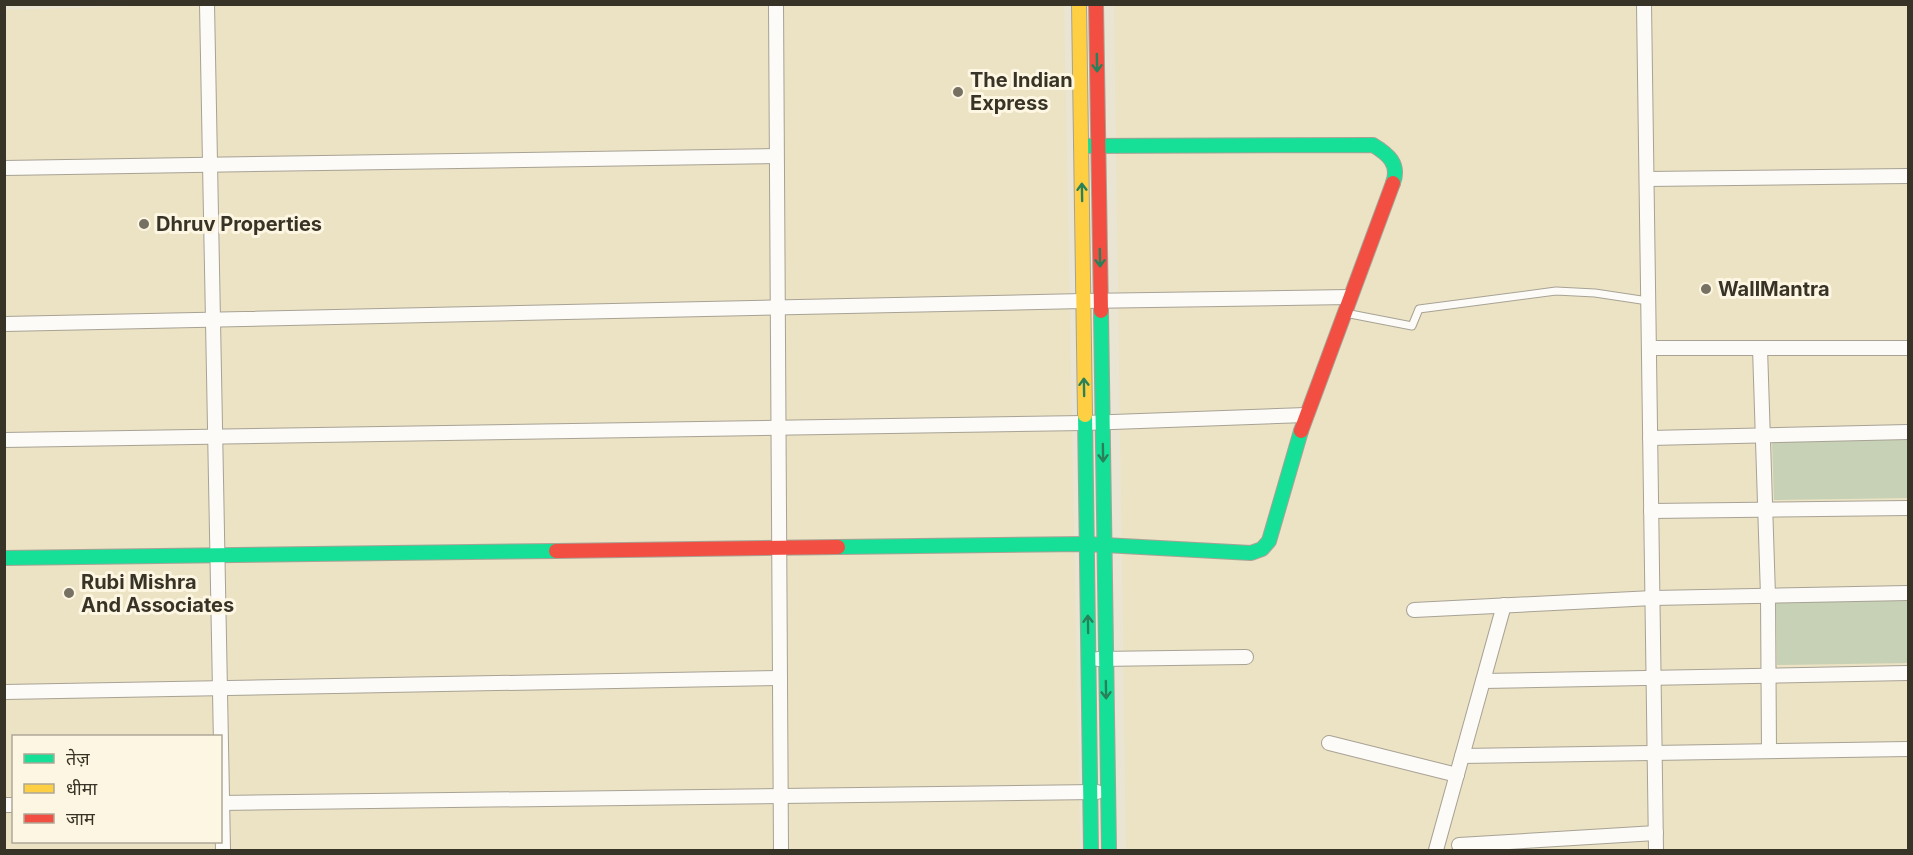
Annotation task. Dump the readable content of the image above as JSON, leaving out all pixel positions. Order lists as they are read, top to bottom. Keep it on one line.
{"places":["The Indian Express","Dhruv Properties","WallMantra","Rubi Mishra And Associates"],"legend":["तेज़","धीमा","जाम"]}
